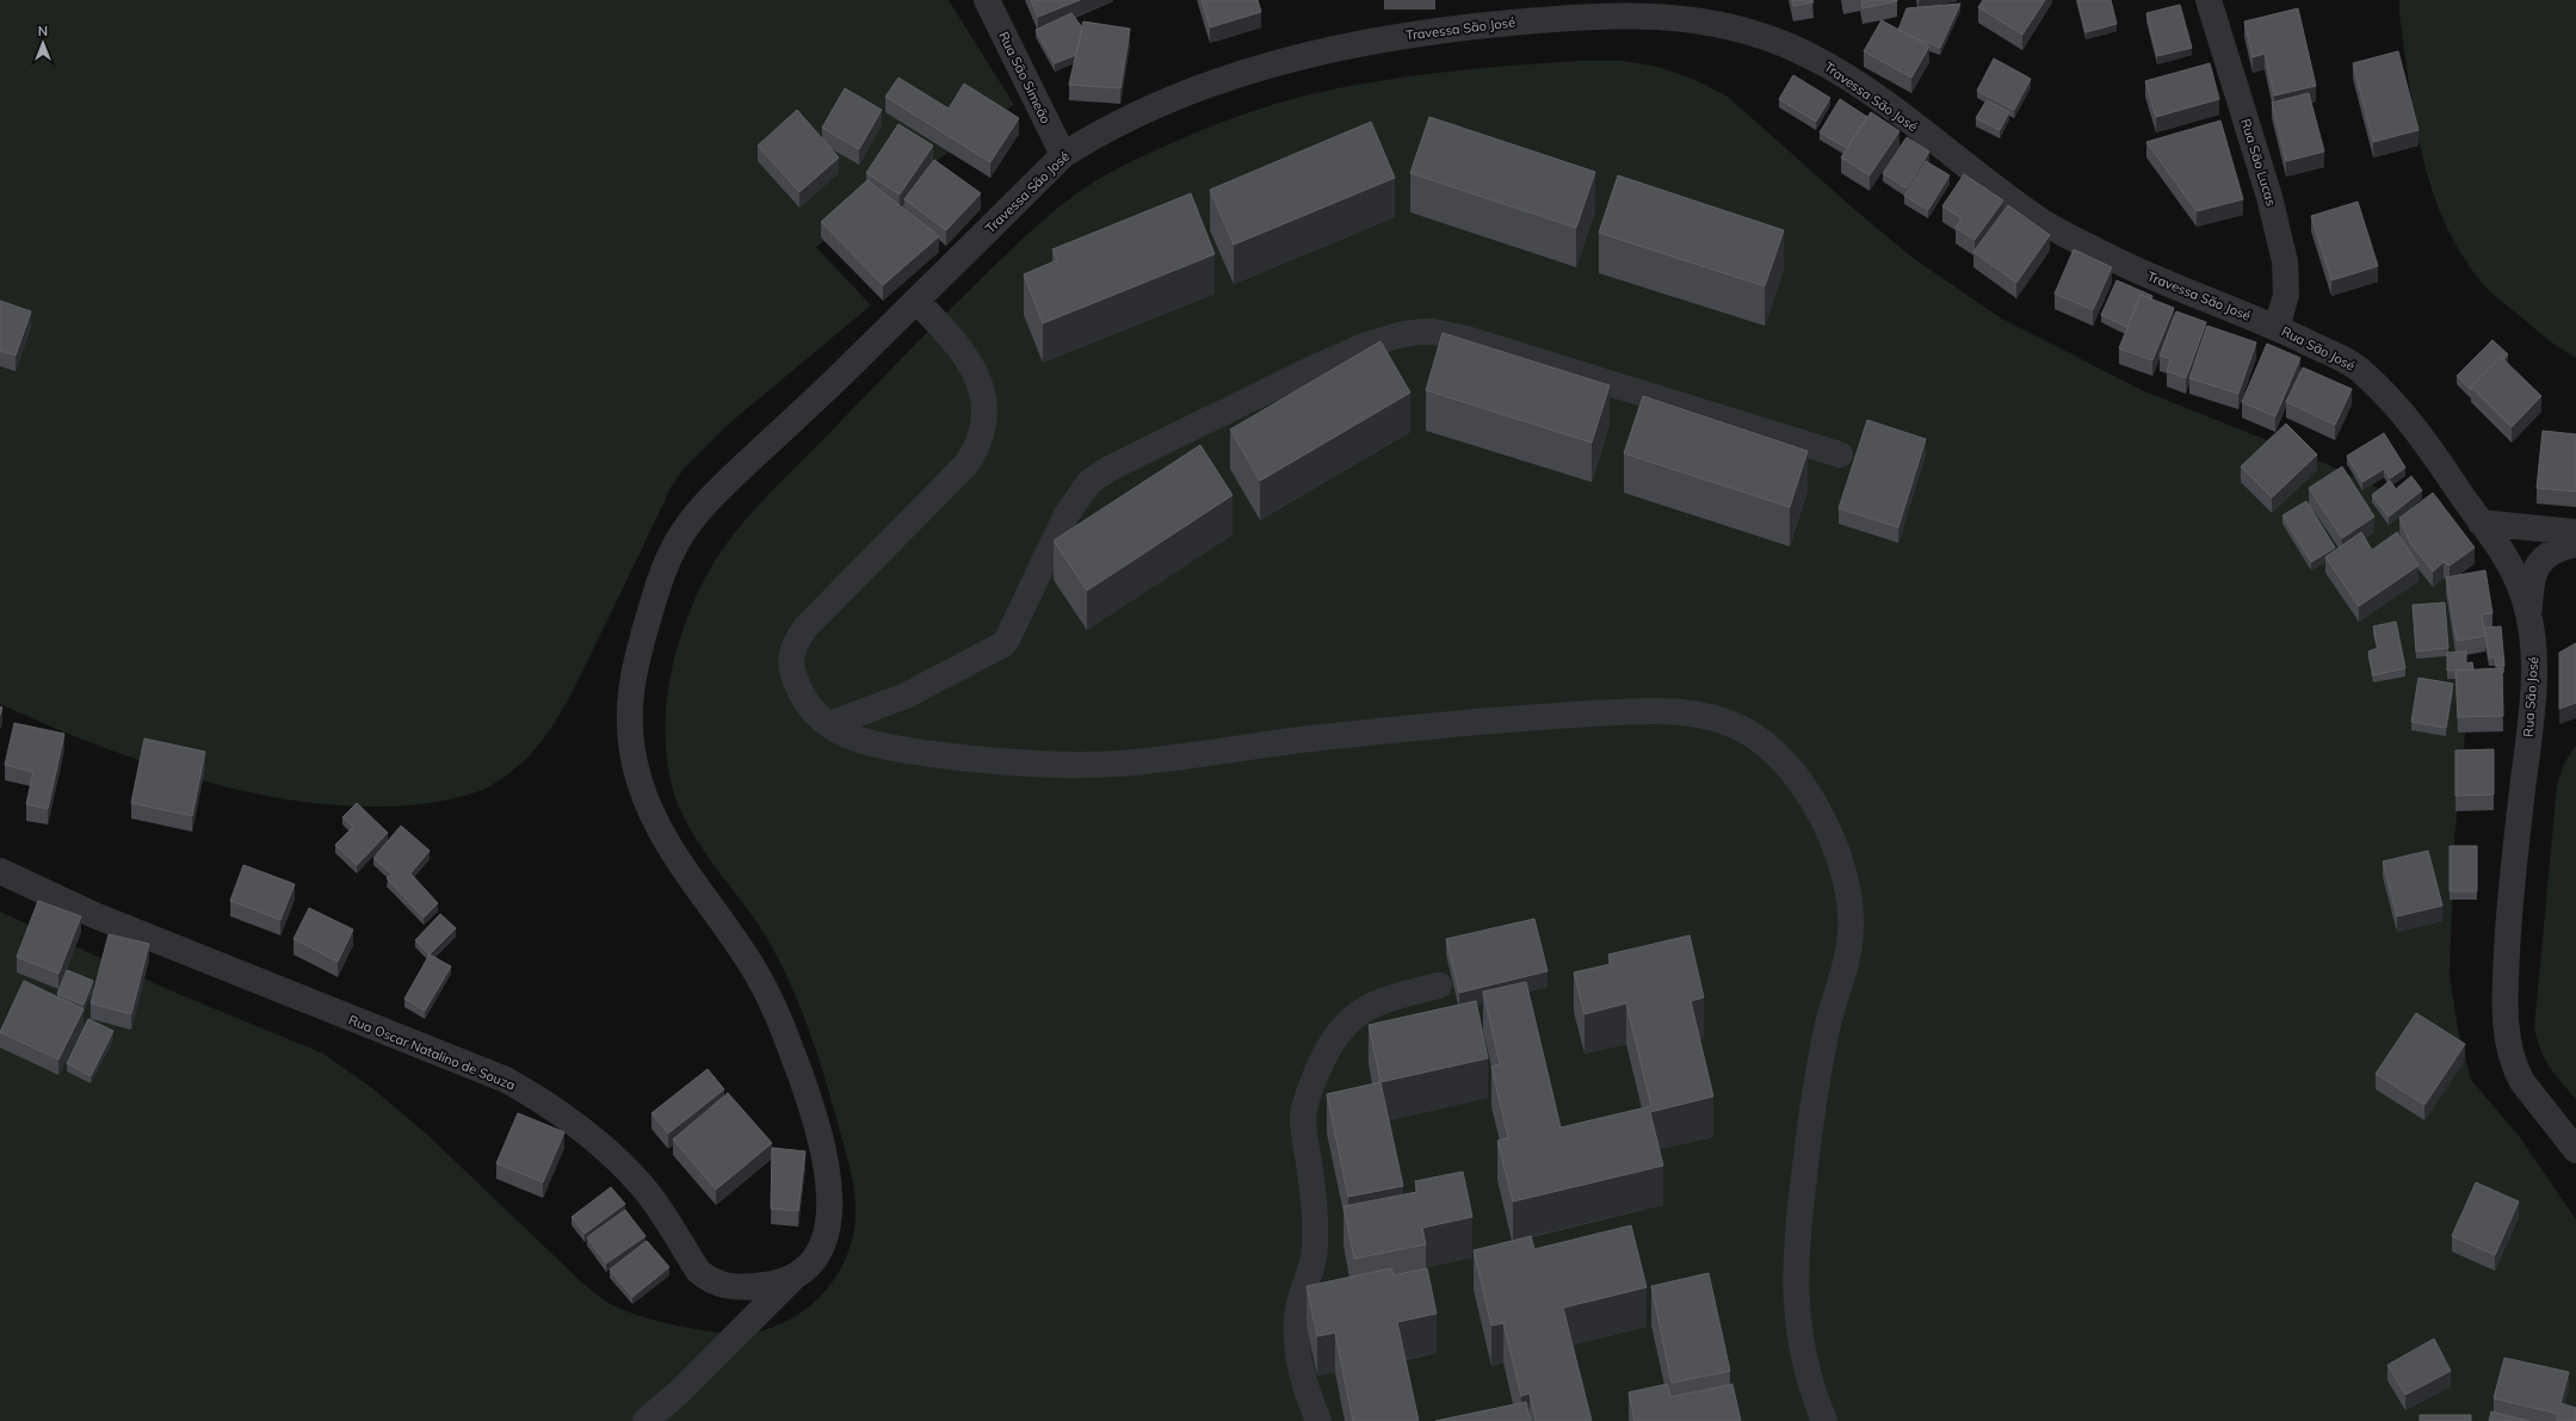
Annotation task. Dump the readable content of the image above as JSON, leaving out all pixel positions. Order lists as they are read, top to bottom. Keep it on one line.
{"streets":{"street":["Travessa São José","Rua São Simeão","Rua São Lucas","Rua São José","Rua Oscar Natalino de Souza"]},"crossings":[["Travessa São José","Rua São Simeão"],["Travessa São José","Rua São Lucas"],["Travessa São José","Rua São José"],["Travessa São José","Rua Oscar Natalino de Souza"],["Rua São Lucas","Rua São José"]],"north":"top"}
